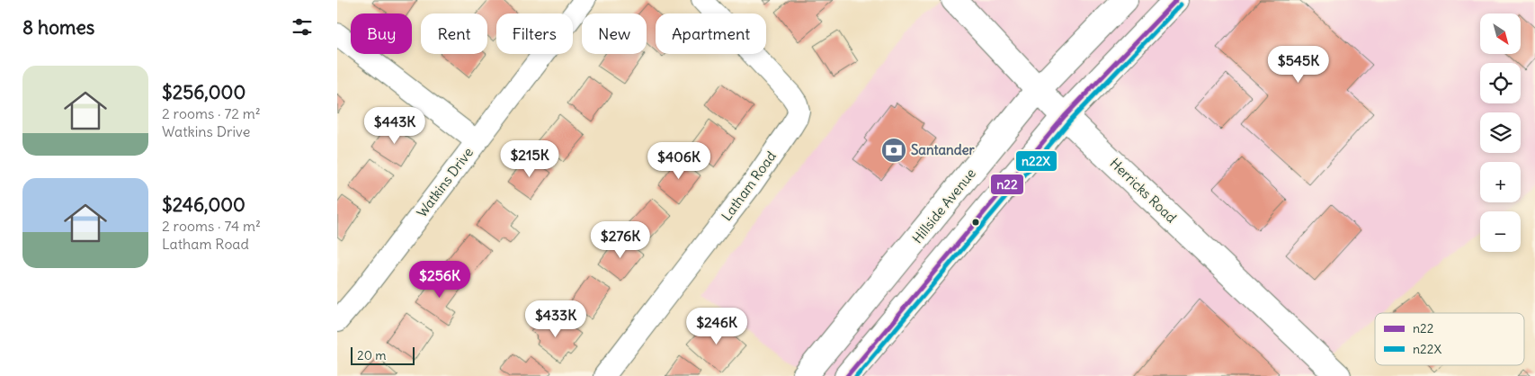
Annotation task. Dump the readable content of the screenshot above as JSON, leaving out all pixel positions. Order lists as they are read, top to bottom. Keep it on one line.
{"streets":{"main road":["Herricks Road","Hillside Avenue"],"street":["Watkins Drive","Latham Road"]},"crossings":[["Herricks Road","Hillside Avenue"]],"places":{"bank":["Santander"]},"lines":["transit line n22","transit line n22X"],"legend":["n22","n22X"],"scale_bar":"20 m","north":"bottom right","page":{"heading":"8 homes","map_buttons":["+","−"],"chip":["Buy","Rent","Filters","New","Apartment"],"price":["$545K","$443K","$215K","$406K","$276K","$256K","$433K","$246K"],"list":[{"name":"$256,000","note":"2 rooms · 72 m² · Watkins Drive"},{"name":"$246,000","note":"2 rooms · 74 m² · Latham Road"}],"scale":"20 m"}}
